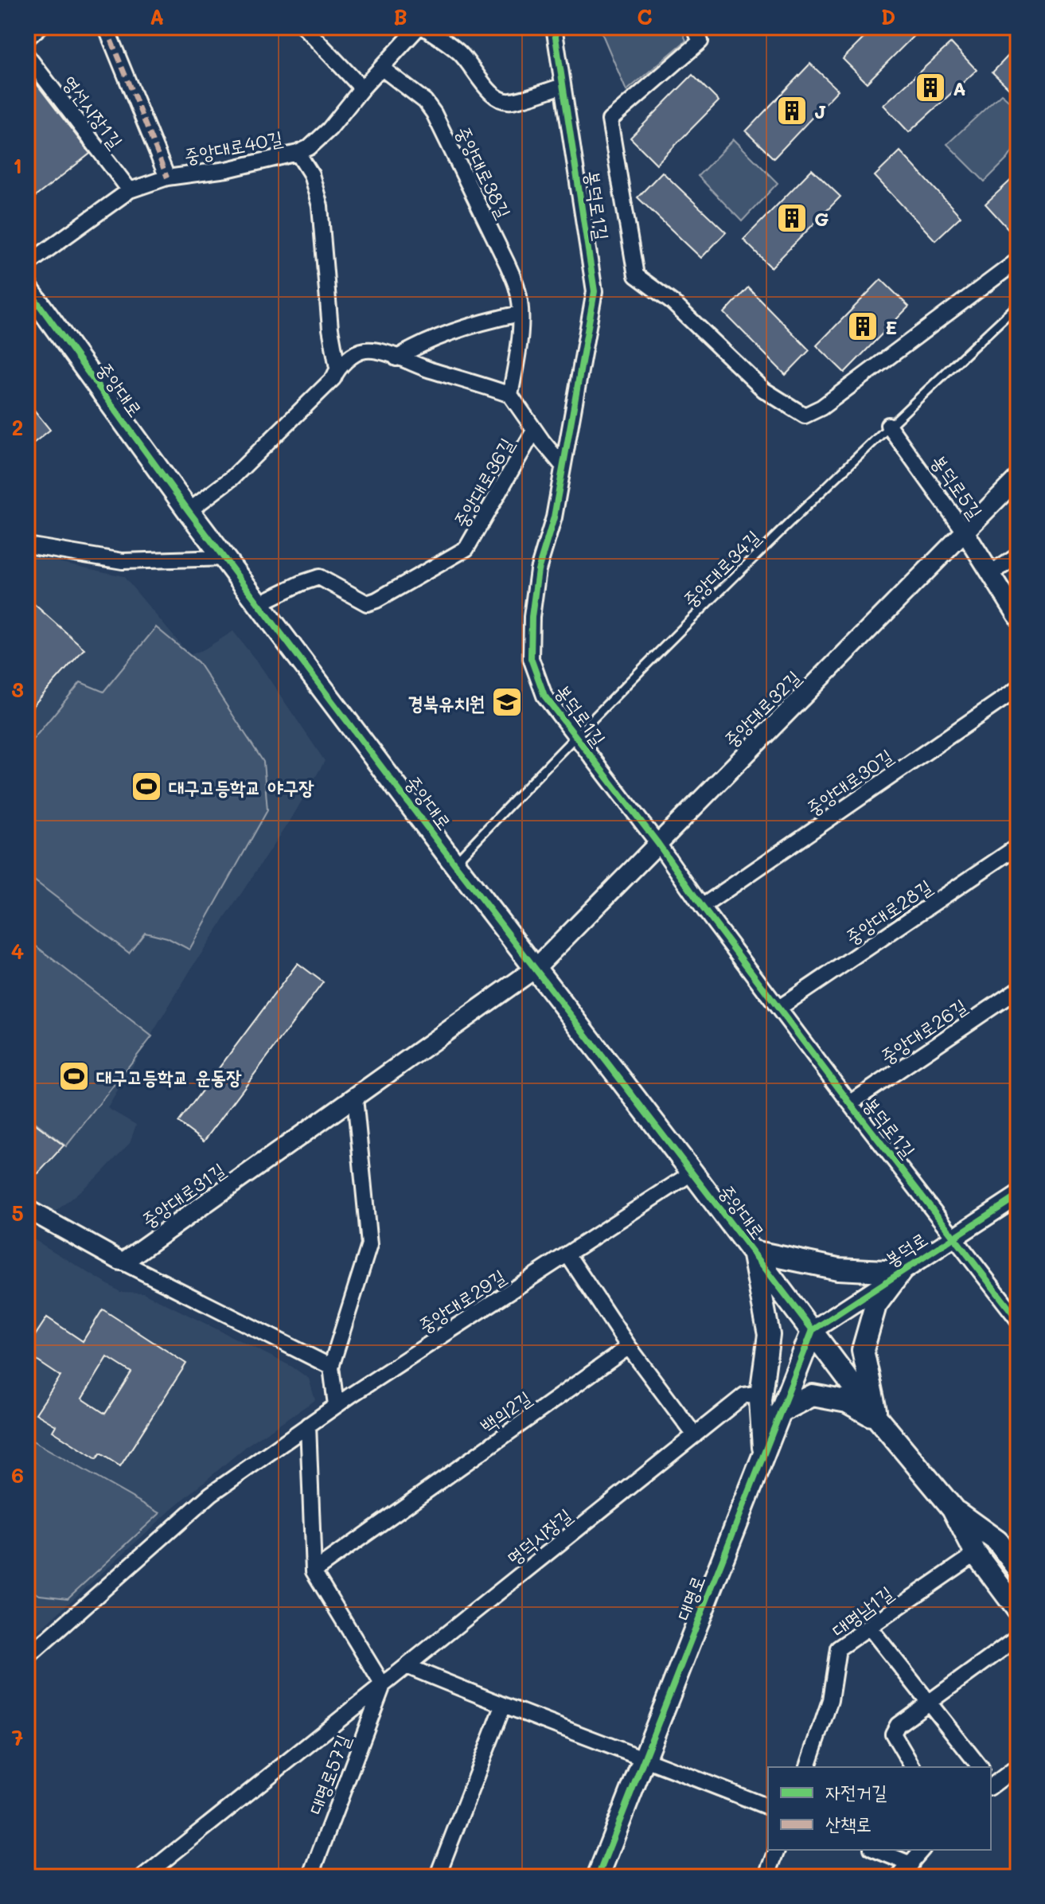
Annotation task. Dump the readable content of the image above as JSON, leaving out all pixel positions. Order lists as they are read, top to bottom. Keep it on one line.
{"streets":{"main road":["중앙대로","대명로"],"street":["영선시장1길","중앙대로40길","중앙대로38길","봉덕로1길","중앙대로36길","봉덕로5길","중앙대로32길","중앙대로30길","중앙대로28길","중앙대로26길","중앙대로31길","봉덕로","중앙대로29길","백의2길","명덕시장길","대명남1길","대명로57길"],"lane":["중앙대로34길"]},"crossings":[["영선시장1길","중앙대로40길"],["중앙대로40길","중앙대로38길"],["중앙대로40길","봉덕로1길"],["봉덕로1길","중앙대로34길"],["봉덕로1길","중앙대로32길"],["봉덕로1길","중앙대로30길"],["봉덕로1길","중앙대로28길"],["봉덕로1길","중앙대로26길"],["봉덕로1길","봉덕로"],["중앙대로","중앙대로36길"],["중앙대로","중앙대로34길"],["중앙대로","중앙대로32길"],["중앙대로","중앙대로31길"],["중앙대로","봉덕로"],["중앙대로","중앙대로29길"],["중앙대로","대명로"],["중앙대로","대명남1길"],["봉덕로5길","중앙대로34길"],["봉덕로5길","중앙대로32길"],["중앙대로32길","중앙대로31길"],["봉덕로","대명로"],["명덕시장길","대명로57길"]],"places":{"building":["A","J","G","E"],"school or university":["경북유치원"],"sports":["대구고등학교 야구장","대구고등학교 운동장"]},"legend":["자전거길","산책로"],"grid":{"columns":["A","B","C","D"],"rows":["1","2","3","4","5","6","7"]}}
